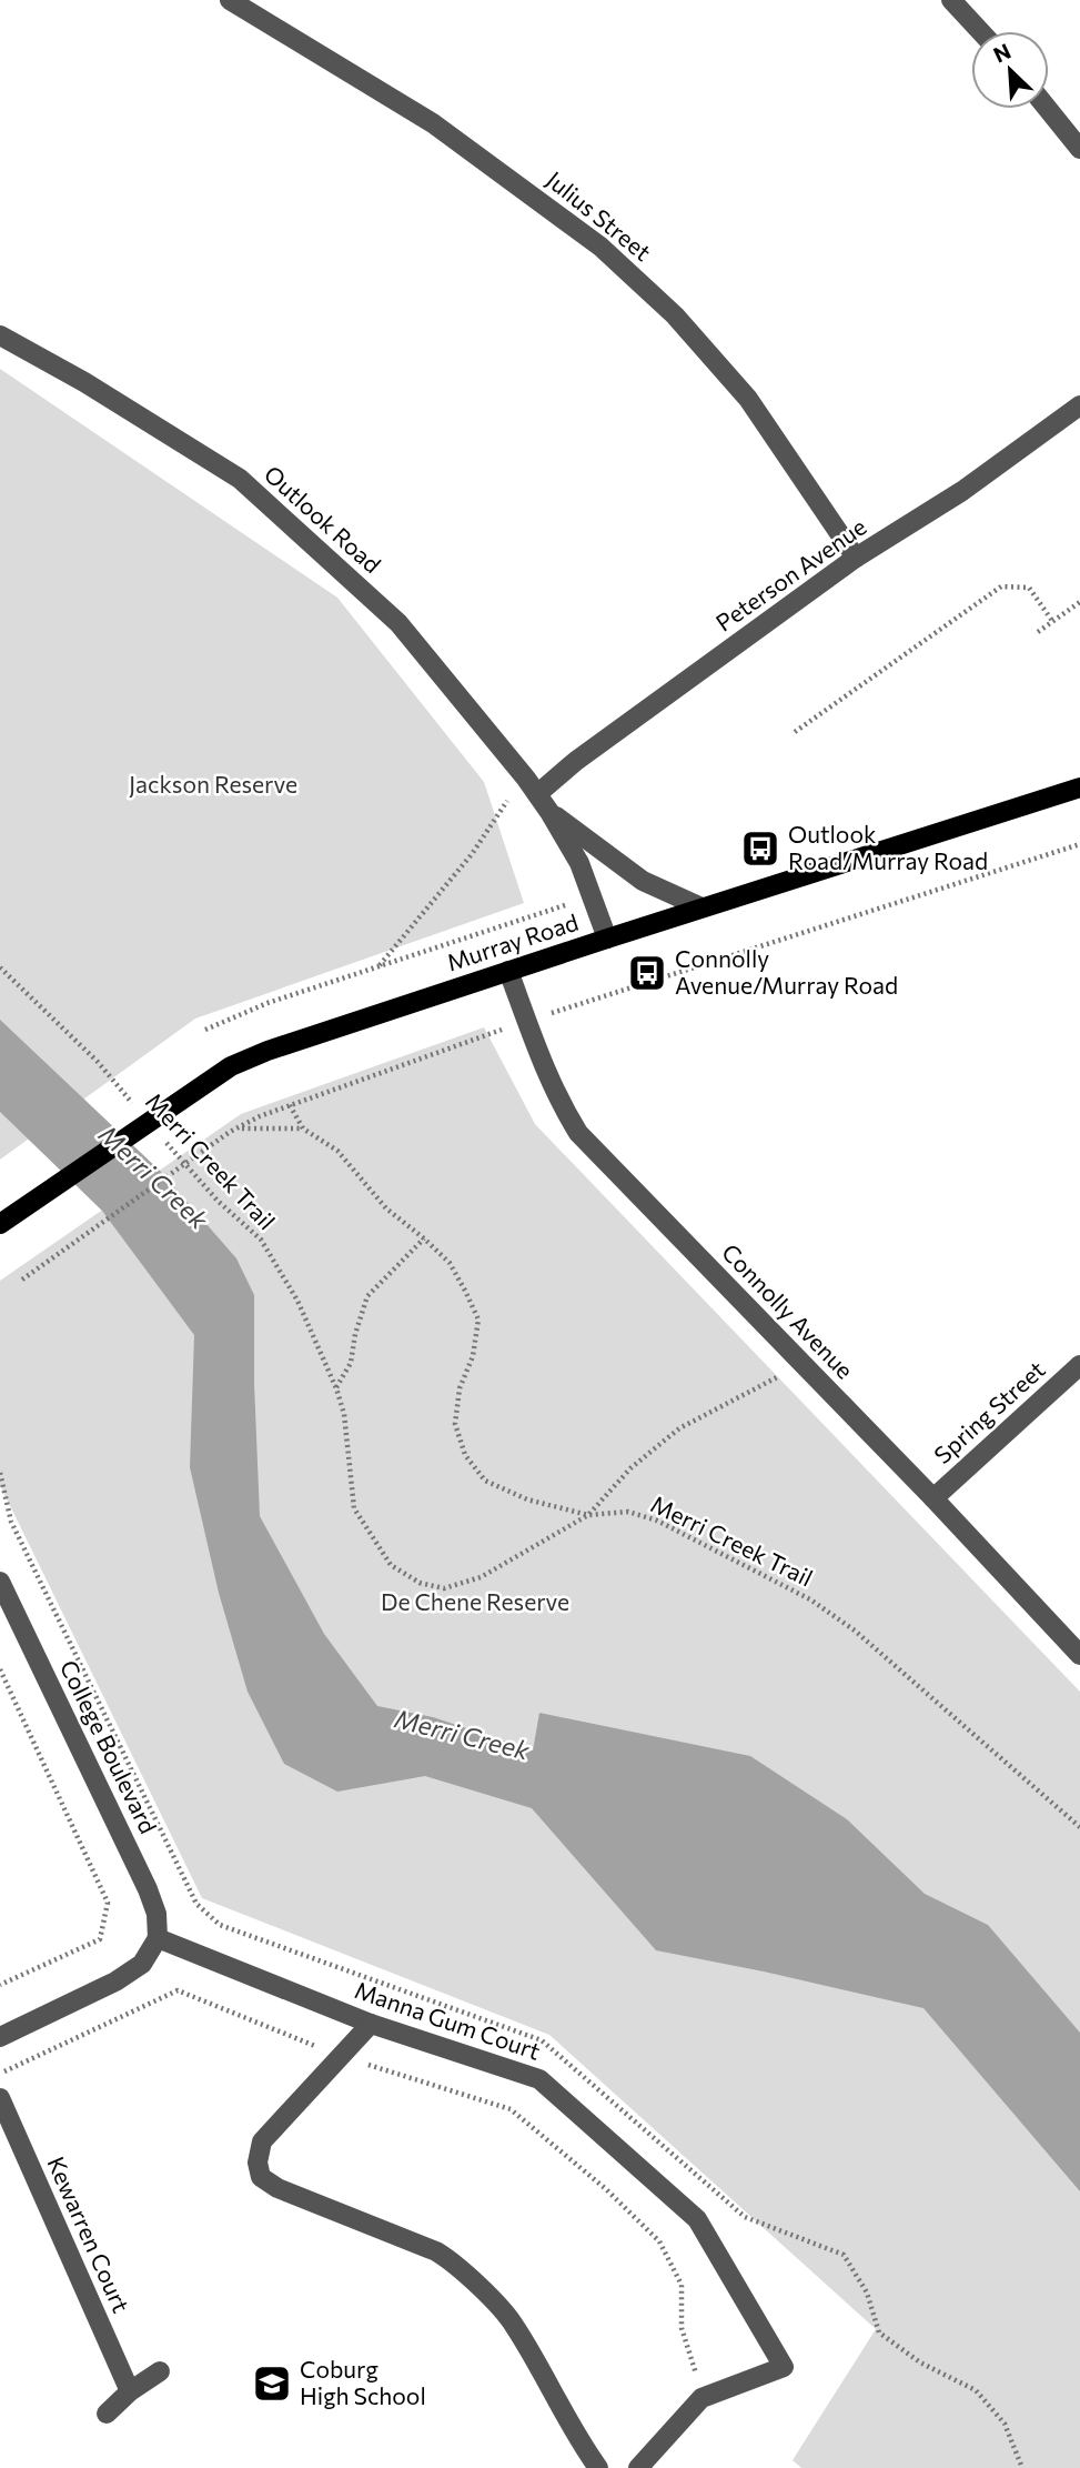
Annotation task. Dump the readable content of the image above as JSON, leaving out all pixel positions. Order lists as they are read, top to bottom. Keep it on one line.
{"streets":{"main road":["Murray Road"],"street":["Julius Street","Outlook Road","Peterson Avenue","Connolly Avenue","Spring Street","College Boulevard","Manna Gum Court","Kewarren Court"],"path":["Merri Creek Trail"]},"crossings":[["Julius Street","Peterson Avenue"],["Outlook Road","Peterson Avenue"],["Outlook Road","Murray Road"],["Murray Road","Connolly Avenue"],["Connolly Avenue","Spring Street"],["College Boulevard","Manna Gum Court"]],"water":["Merri Creek"],"parks":["Jackson Reserve","De Chene Reserve"],"places":{"bus stop":["Outlook Road/Murray Road","Connolly Avenue/Murray Road"],"school or university":["Coburg High School"]},"north":"top left"}
